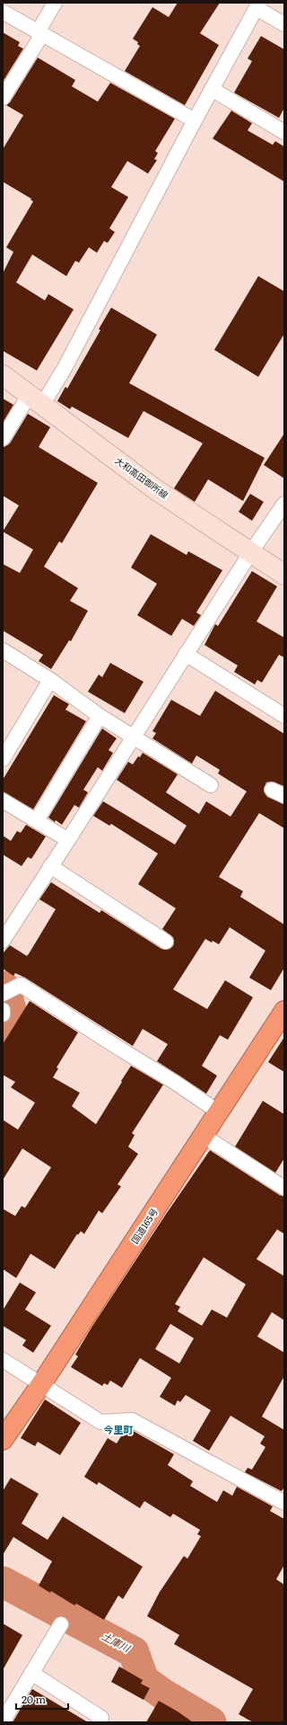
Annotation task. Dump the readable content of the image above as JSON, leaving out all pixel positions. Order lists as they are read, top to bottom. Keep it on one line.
{"streets":{"highway":["国道165号"],"main road":["大和高田御所線"]},"districts":["今里町"],"water":["土庫川"],"scale_bar":"20 m"}
